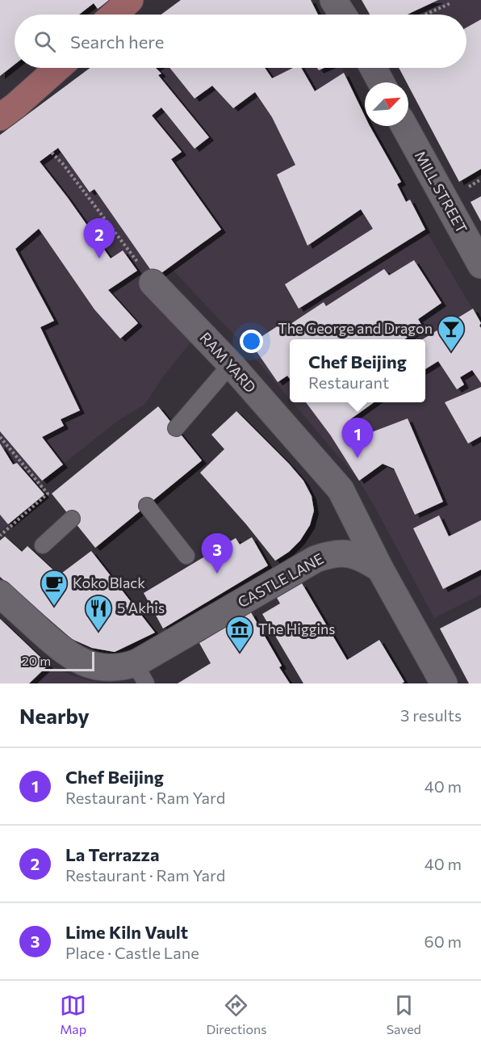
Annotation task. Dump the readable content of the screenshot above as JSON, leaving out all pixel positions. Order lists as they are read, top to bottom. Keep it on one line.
{"streets":{"street":["MILL STREET","RAM YARD","CASTLE LANE"]},"crossings":[["RAM YARD","CASTLE LANE"]],"places":{"bar":["The George and Dragon"],"cafe":["Koko Black"],"restaurant":["5 Akhis"],"museum":["The Higgins"]},"scale_bar":"20 m","north":"top right","page":{"search":"Search here","pins":["2","1","3"],"popup":["Chef Beijing","Restaurant"],"scale":"20 m","heading":["Nearby","3 results"],"list":[{"mark":"1","name":"Chef Beijing","note":"Restaurant · Ram Yard","value":"40 m"},{"mark":"2","name":"La Terrazza","note":"Restaurant · Ram Yard","value":"40 m"},{"mark":"3","name":"Lime Kiln Vault","note":"Place · Castle Lane","value":"60 m"}],"nav":["Map","Directions","Saved"]}}
